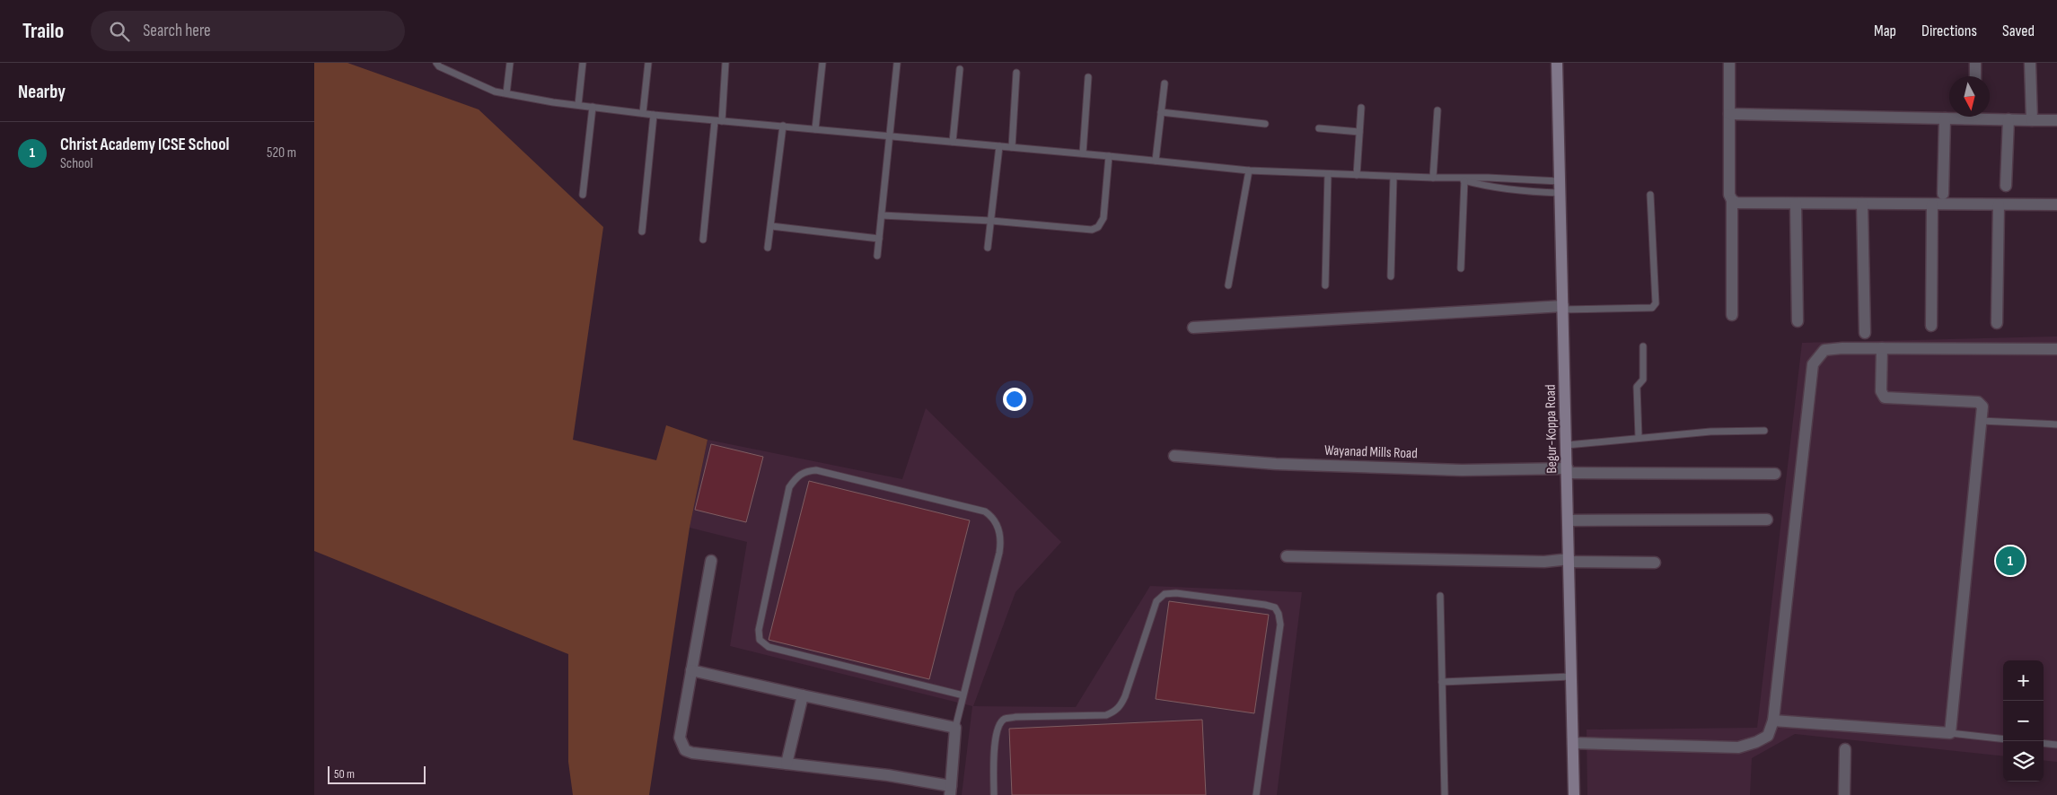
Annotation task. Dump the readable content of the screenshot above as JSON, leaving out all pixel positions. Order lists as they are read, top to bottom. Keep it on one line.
{"streets":{"main road":["Begur-Koppa Road"],"street":["Wayanad Mills Road"]},"crossings":[["Begur-Koppa Road","Wayanad Mills Road"]],"scale_bar":"50 m","north":"bottom","page":{"header":"Trailo","search":"Search here","nav":["Map","Directions","Saved"],"heading":"Nearby","list":[{"mark":"1","name":"Christ Academy ICSE School","note":"School","value":"520 m"}],"pins":"1","map_buttons":["+","−"],"scale":"50 m"}}
